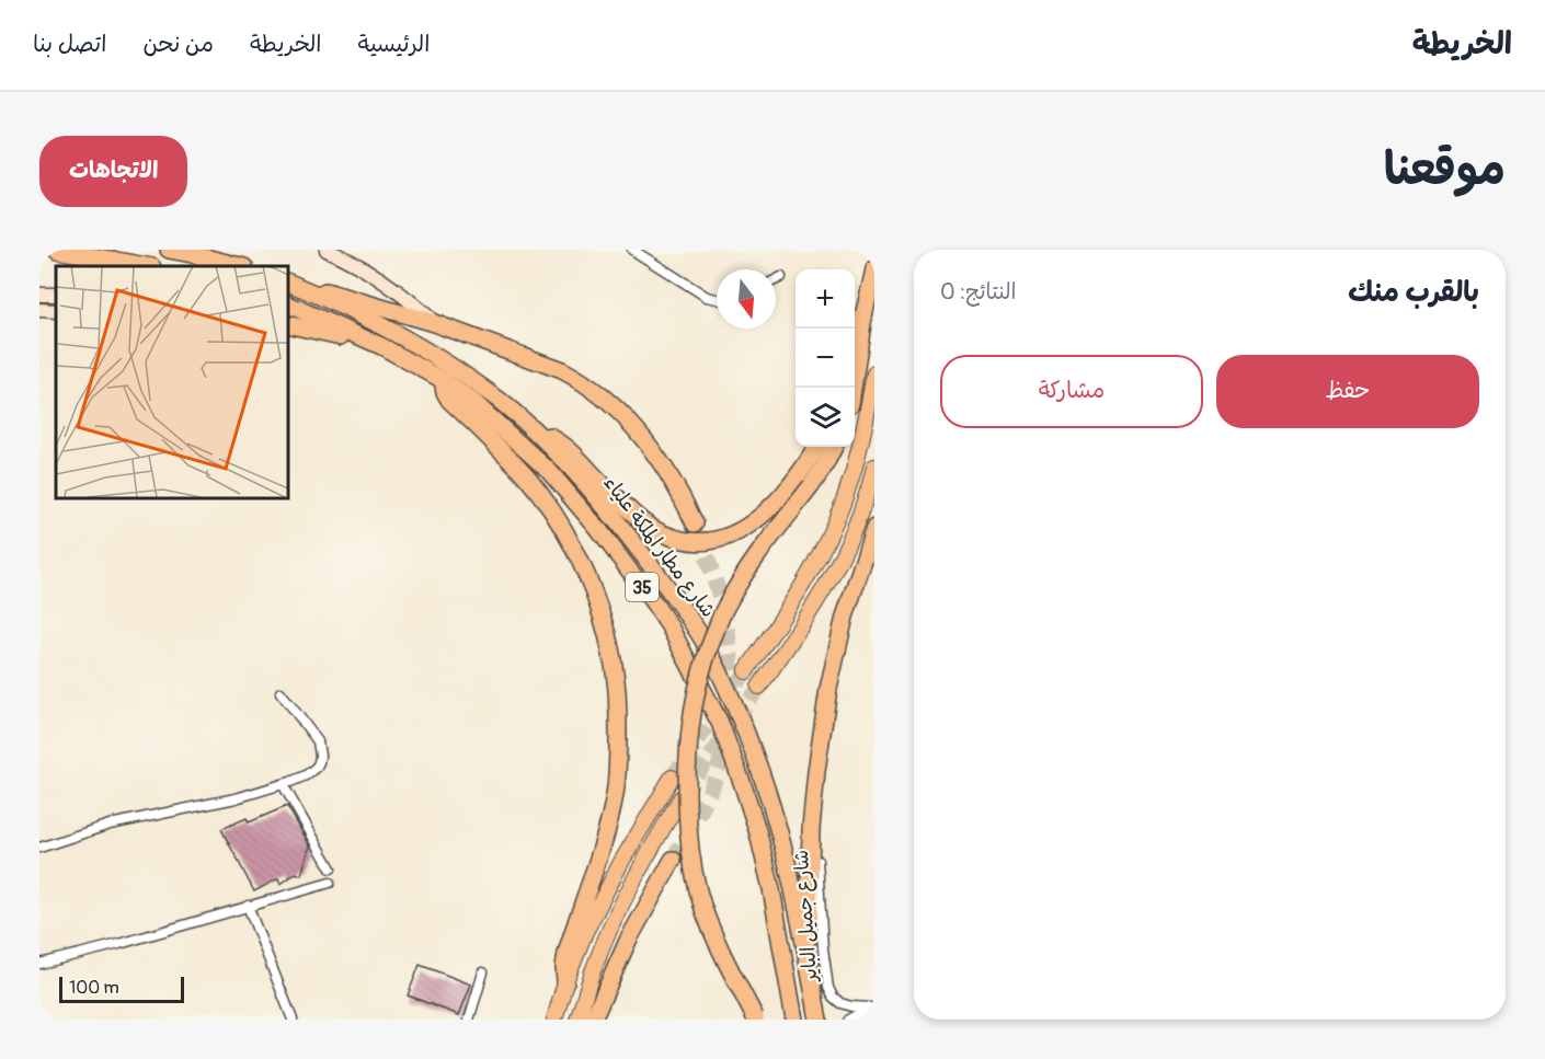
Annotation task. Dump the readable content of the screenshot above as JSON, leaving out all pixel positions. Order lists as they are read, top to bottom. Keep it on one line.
{"streets":{"highway":["شارع مطار الملكة علياء","35"],"street":["شارع جميل الباير"]},"scale_bar":"100 m","north":"bottom","page":{"header":"الخريطة","nav":["الرئيسية","الخريطة","من نحن","اتصل بنا"],"title":"موقعنا","buttons":["الاتجاهات",["حفظ","مشاركة"]],"heading":["بالقرب منك","النتائج: 0"],"map_buttons":["+","−"],"scale":"100 m"}}
